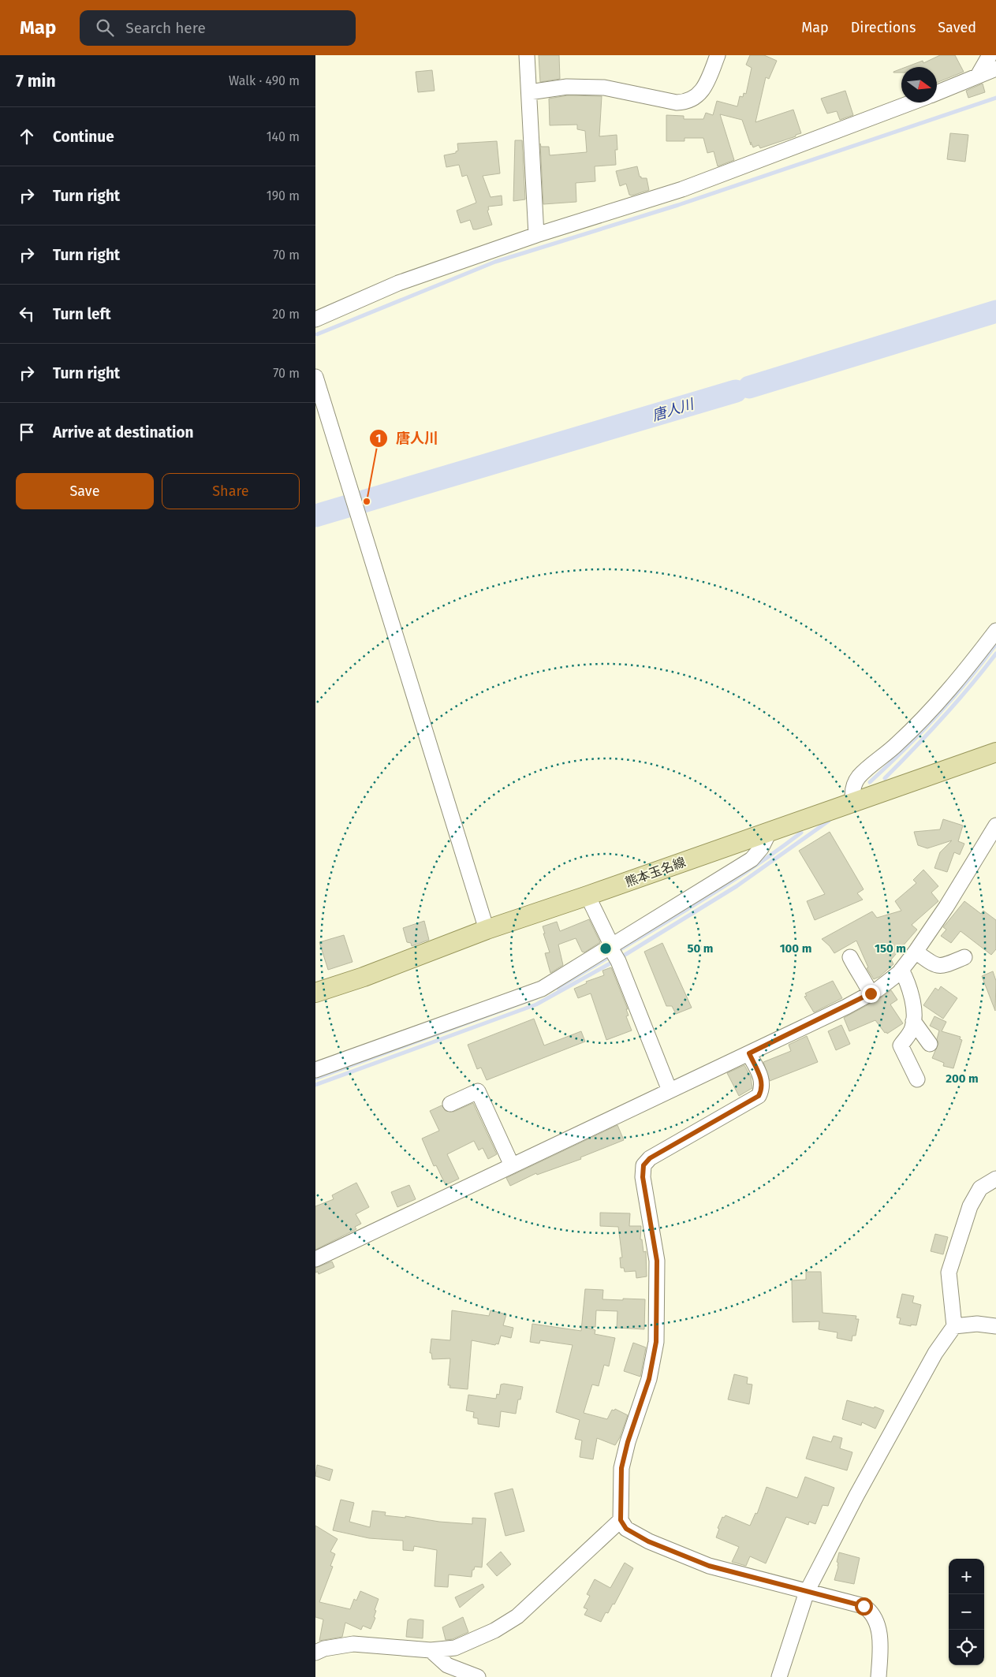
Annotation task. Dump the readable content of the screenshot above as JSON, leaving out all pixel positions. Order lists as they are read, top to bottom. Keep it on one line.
{"streets":{"main road":["熊本玉名線"]},"water":["唐人川"],"places":["唐人川"],"north":"right","page":{"header":"Map","search":"Search here","nav":["Map","Directions","Saved"],"heading":["7 min","Walk · 490 m"],"list":[["Continue","140 m"],["Turn right","190 m"],["Turn right","70 m"],["Turn left","20 m"],["Turn right","70 m"],"Arrive at destination"],"buttons":["Save","Share"],"map_buttons":["+","−"]},"rings":["50 m","100 m","150 m","200 m"]}
